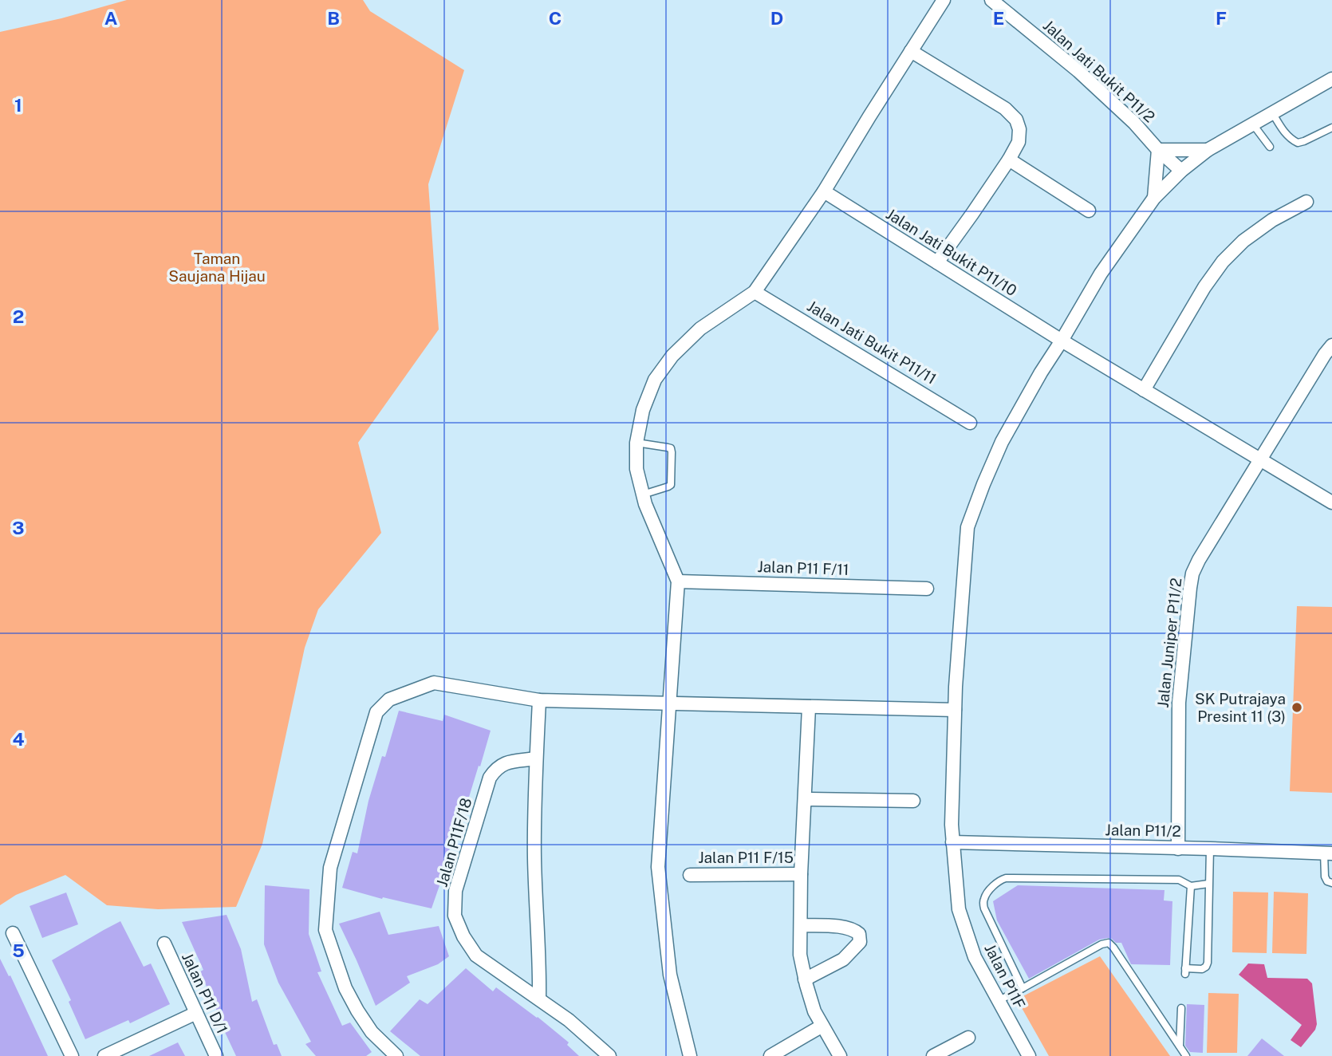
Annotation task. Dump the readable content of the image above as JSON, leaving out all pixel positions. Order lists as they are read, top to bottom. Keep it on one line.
{"streets":{"street":["Jalan Jati Bukit P11/2","Jalan Jati Bukit P11/10","Jalan Jati Bukit P11/11","Jalan P11 F/11","Jalan Juniper P11/2","Jalan P11/2","Jalan P11F/18","Jalan P11 F/15","Jalan P11F","Jalan P11 D/1"]},"crossings":[["Jalan Jati Bukit P11/2","Jalan P11F"],["Jalan Jati Bukit P11/10","Jalan Juniper P11/2"],["Jalan Jati Bukit P11/10","Jalan P11F"],["Jalan Juniper P11/2","Jalan P11/2"],["Jalan P11/2","Jalan P11F"]],"parks":["Taman Saujana Hijau"],"places":["SK Putrajaya Presint 11 (3)"],"grid":{"columns":["A","B","C","D","E","F"],"rows":["1","2","3","4","5"]}}
